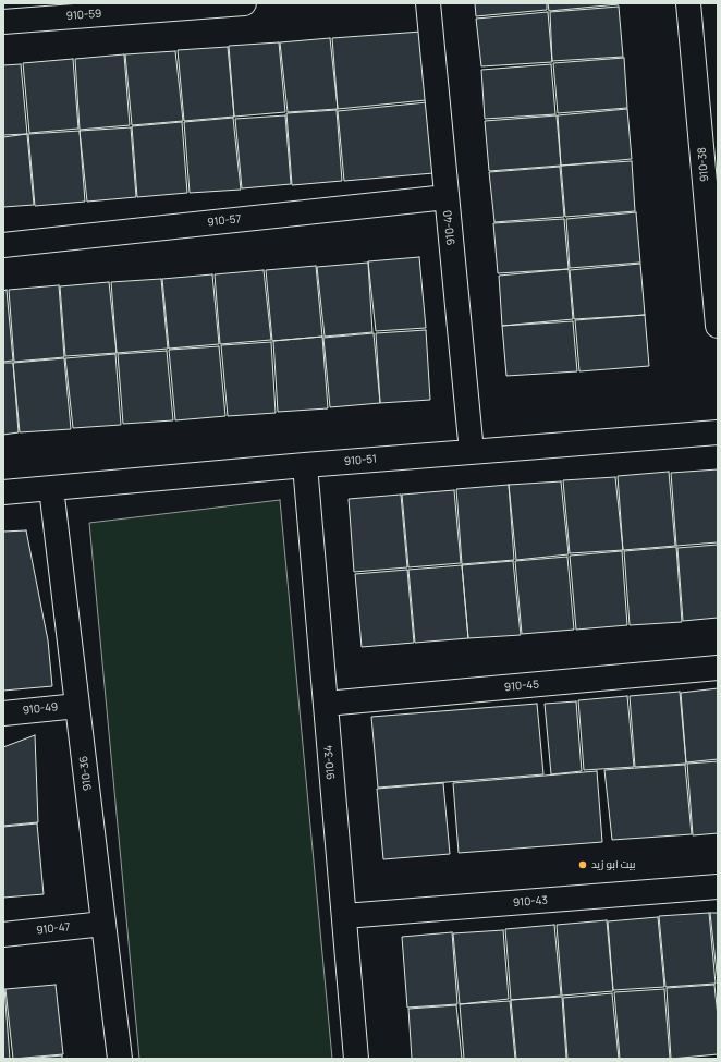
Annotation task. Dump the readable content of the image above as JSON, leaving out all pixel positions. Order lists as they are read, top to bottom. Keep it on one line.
{"streets":{"street":["910-59","910-38","910-57","910-40","910-51","910-45","910-49","910-34","910-36","910-43","910-47"]},"crossings":[["910-57","910-40"],["910-40","910-51"],["910-51","910-34"],["910-51","910-36"],["910-45","910-34"],["910-49","910-36"],["910-34","910-43"],["910-36","910-47"]],"places":["بيت ابو زيد"]}
